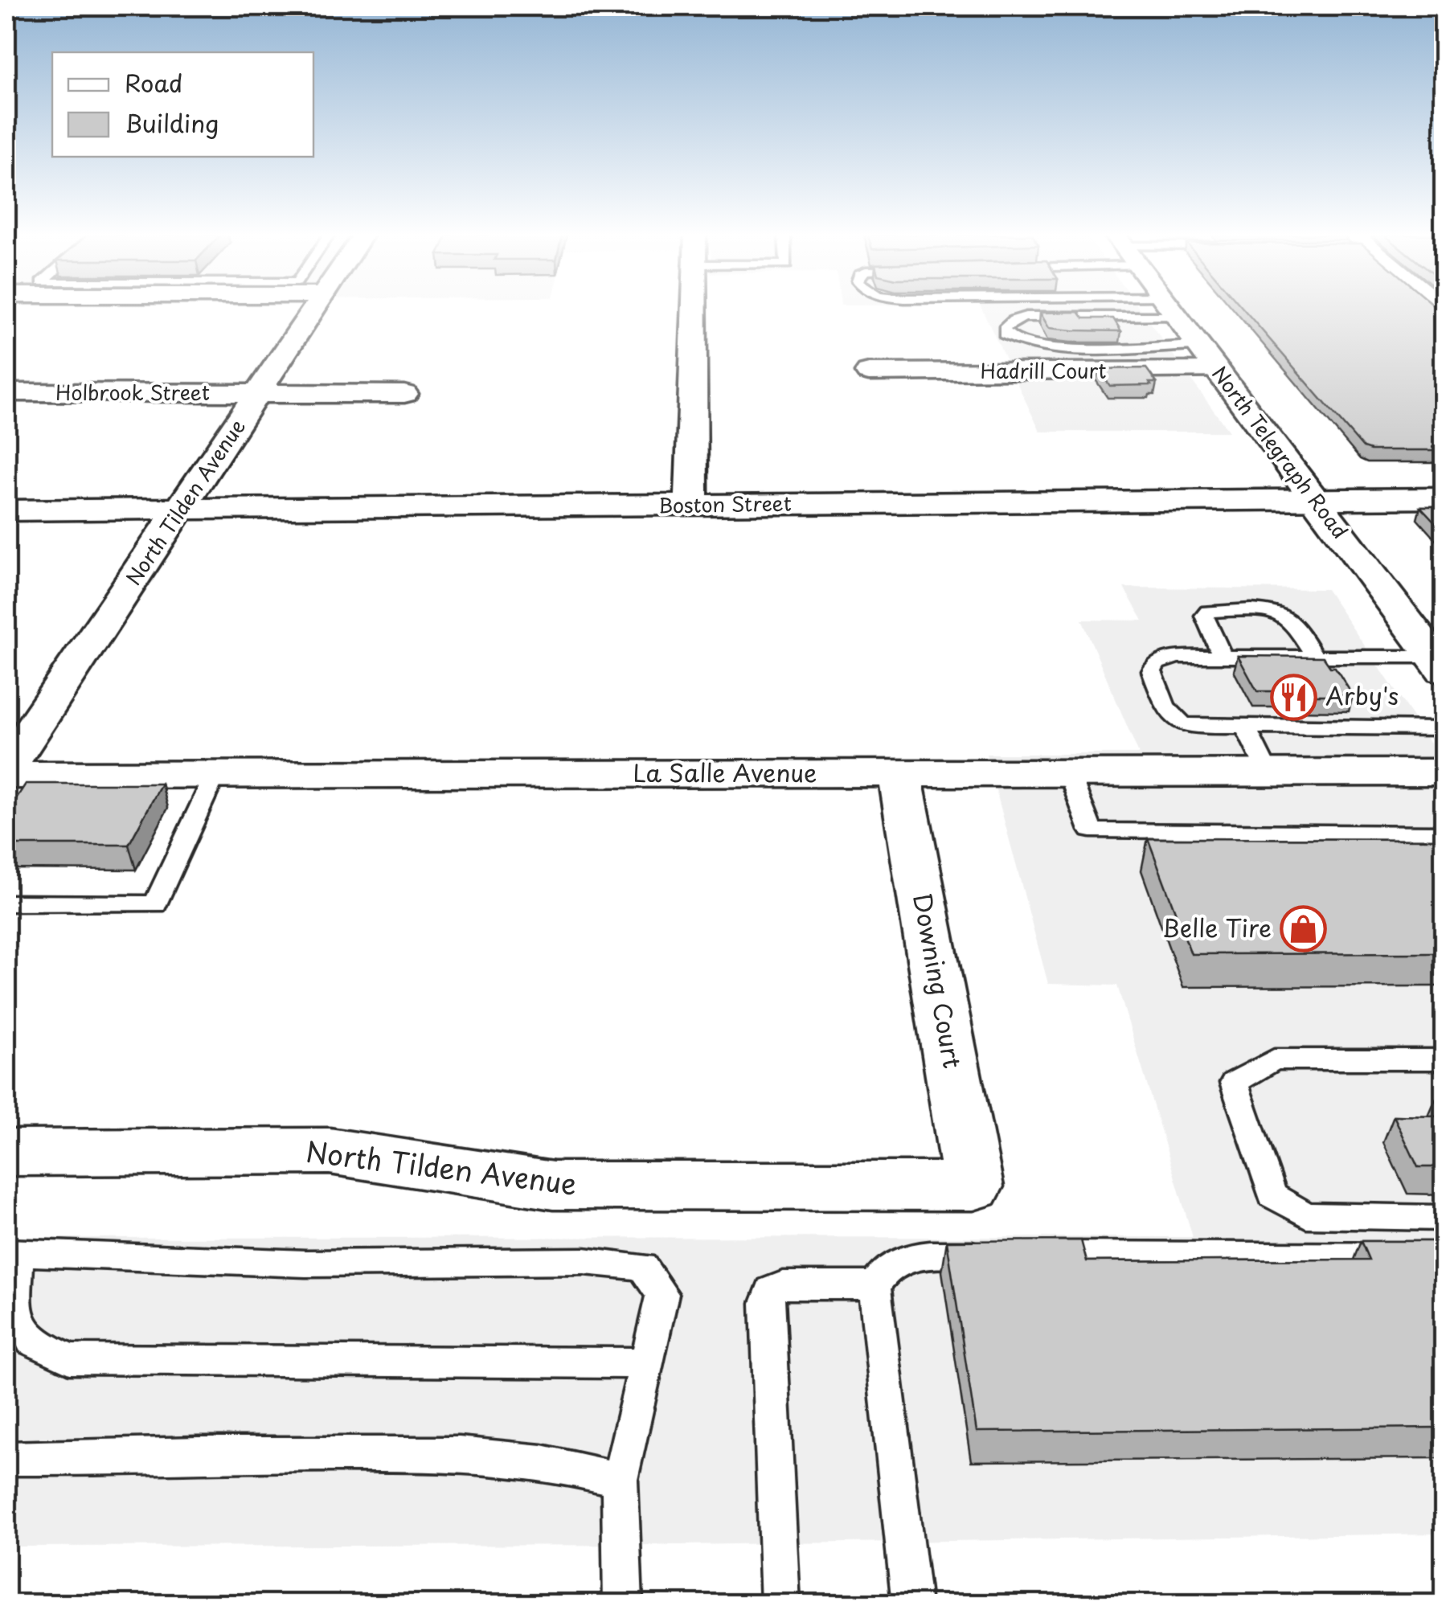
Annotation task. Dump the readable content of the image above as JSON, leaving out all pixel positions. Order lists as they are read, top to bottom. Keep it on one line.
{"streets":{"street":["Hadrill Court","Holbrook Street","North Telegraph Road","North Tilden Avenue","Boston Street","La Salle Avenue","Downing Court"]},"crossings":[["Hadrill Court","North Telegraph Road"],["Holbrook Street","North Tilden Avenue"],["North Telegraph Road","Boston Street"],["North Tilden Avenue","Boston Street"],["North Tilden Avenue","Downing Court"],["La Salle Avenue","Downing Court"]],"places":{"restaurant":["Arby's"],"shop":["Belle Tire"]},"legend":["Road","Building"]}
